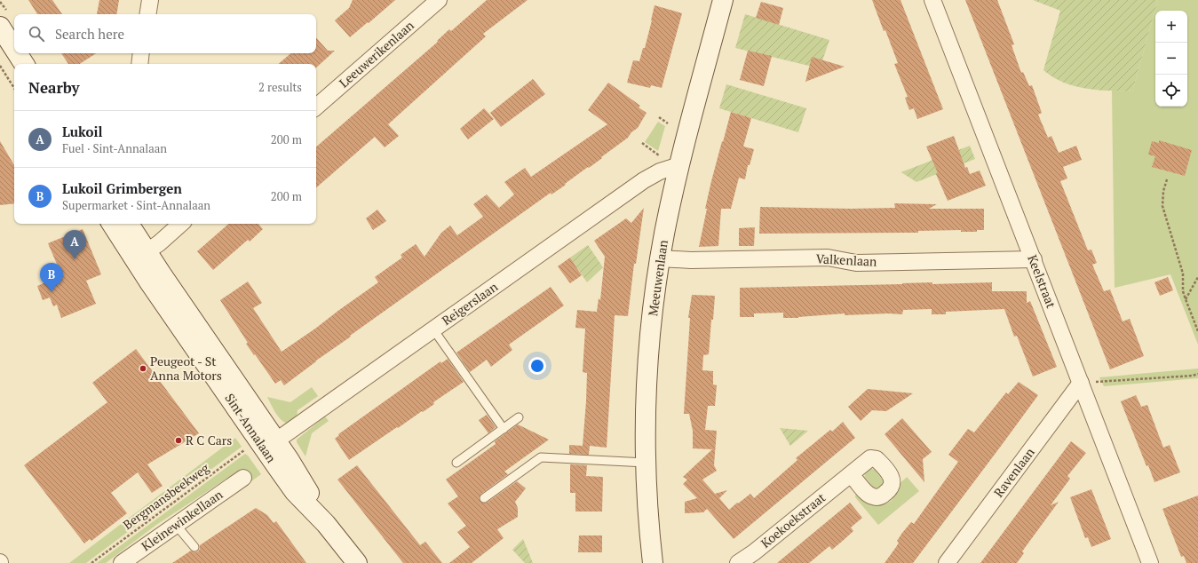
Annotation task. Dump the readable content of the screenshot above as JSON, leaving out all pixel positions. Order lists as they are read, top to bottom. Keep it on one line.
{"streets":{"street":["Leeuwerikenlaan","Valkenlaan","Meeuwenlaan","Keelstraat","Reigerslaan","Sint-Annalaan","Ravenlaan","Kleinewinkellaan","Koekoekstraat"],"path":["Bergmansbeekweg"]},"crossings":[["Valkenlaan","Meeuwenlaan"],["Valkenlaan","Keelstraat"],["Meeuwenlaan","Reigerslaan"],["Keelstraat","Ravenlaan"],["Reigerslaan","Sint-Annalaan"],["Reigerslaan","Bergmansbeekweg"],["Sint-Annalaan","Bergmansbeekweg"]],"places":["Peugeot - St Anna Motors","R C Cars"],"page":{"map_buttons":["+","−"],"search":"Search here","heading":["Nearby","2 results"],"list":[{"mark":"A","name":"Lukoil","note":"Fuel · Sint-Annalaan","value":"200 m"},{"mark":"B","name":"Lukoil Grimbergen","note":"Supermarket · Sint-Annalaan","value":"200 m"}],"pins":["A","B"]}}
